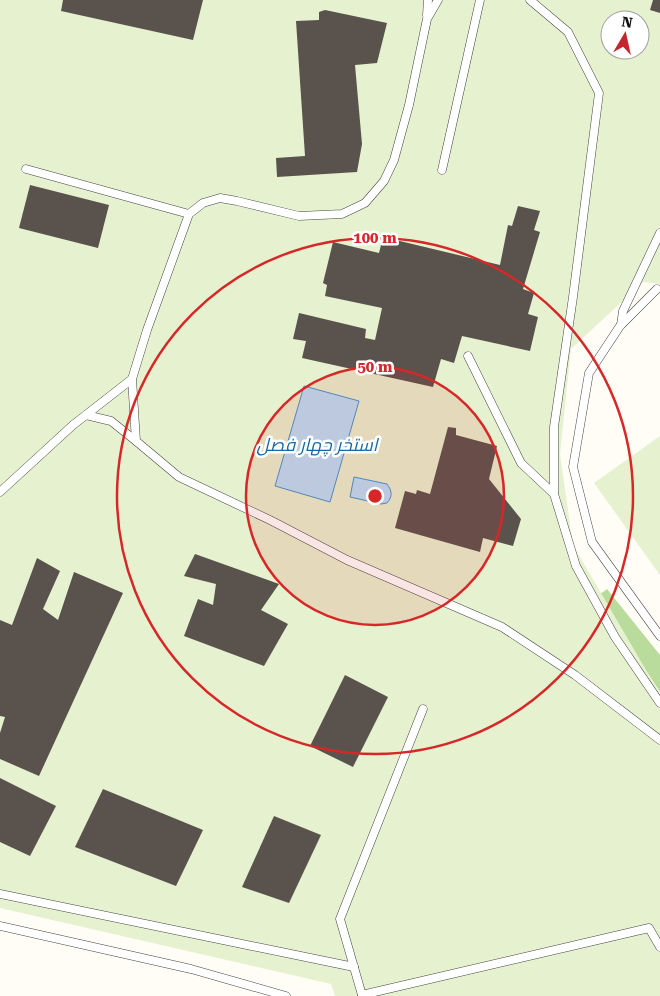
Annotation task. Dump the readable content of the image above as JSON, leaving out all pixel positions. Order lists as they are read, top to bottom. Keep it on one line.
{"water":["استخر چهار فصل"],"north":"top","rings":["100 m","50 m"]}
